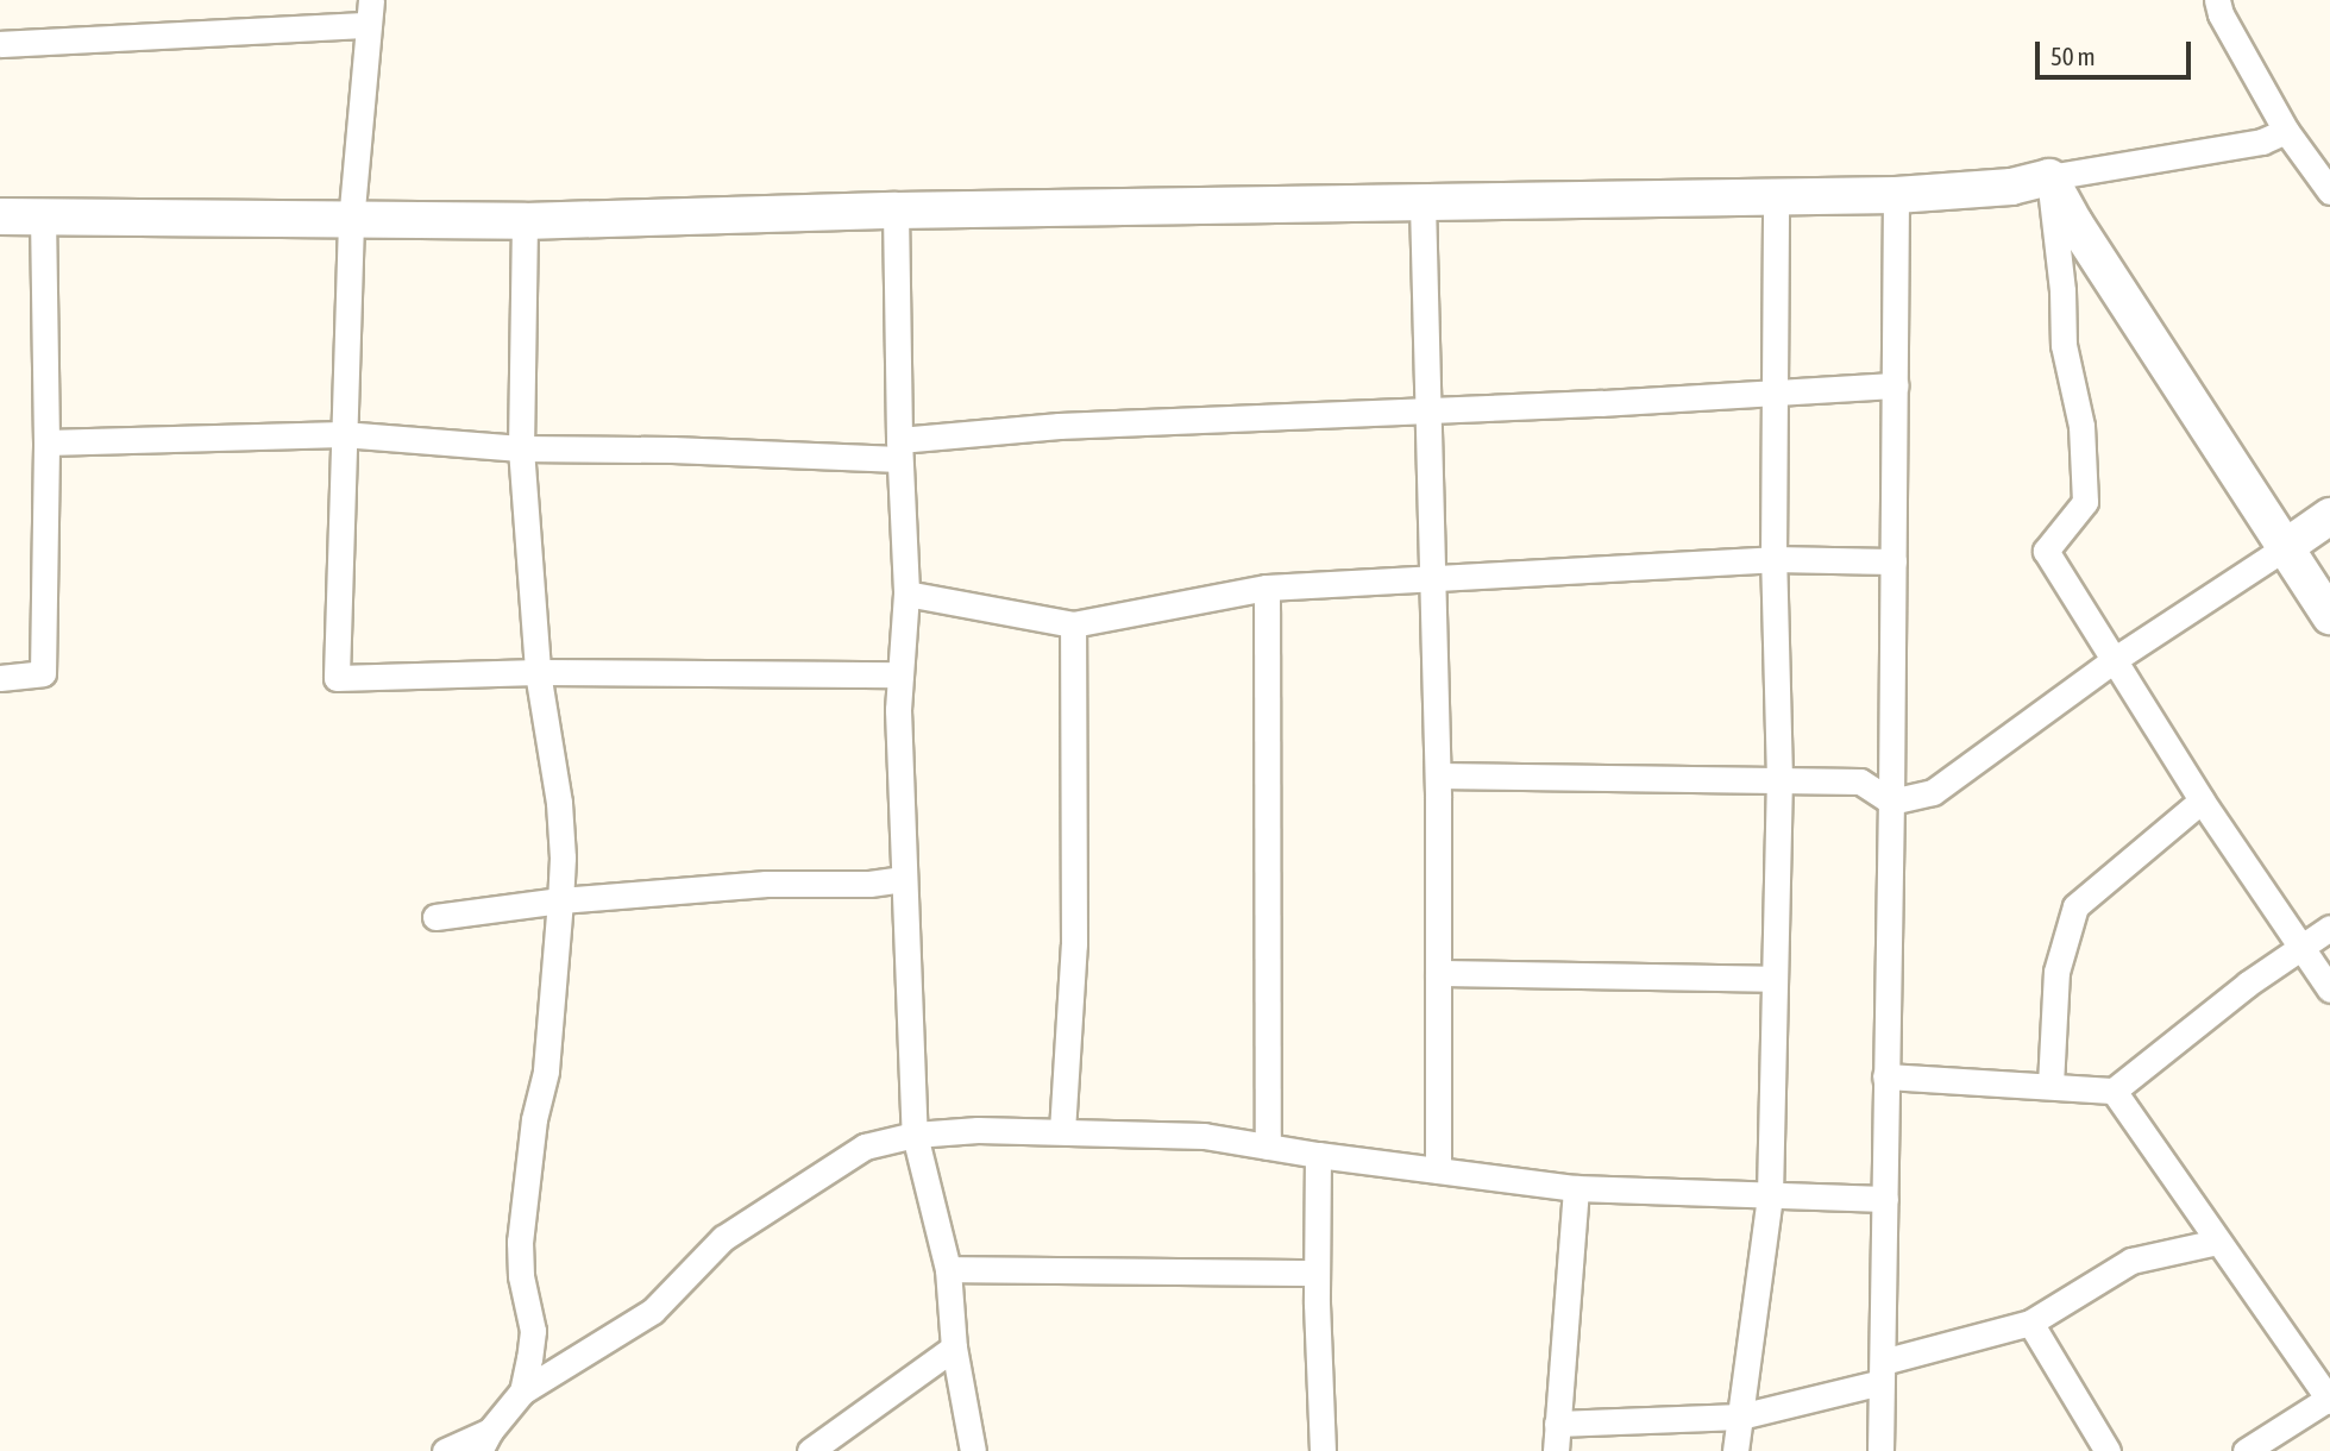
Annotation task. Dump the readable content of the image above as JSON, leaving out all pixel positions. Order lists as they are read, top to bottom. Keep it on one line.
{"scale_bar":"50 m"}
